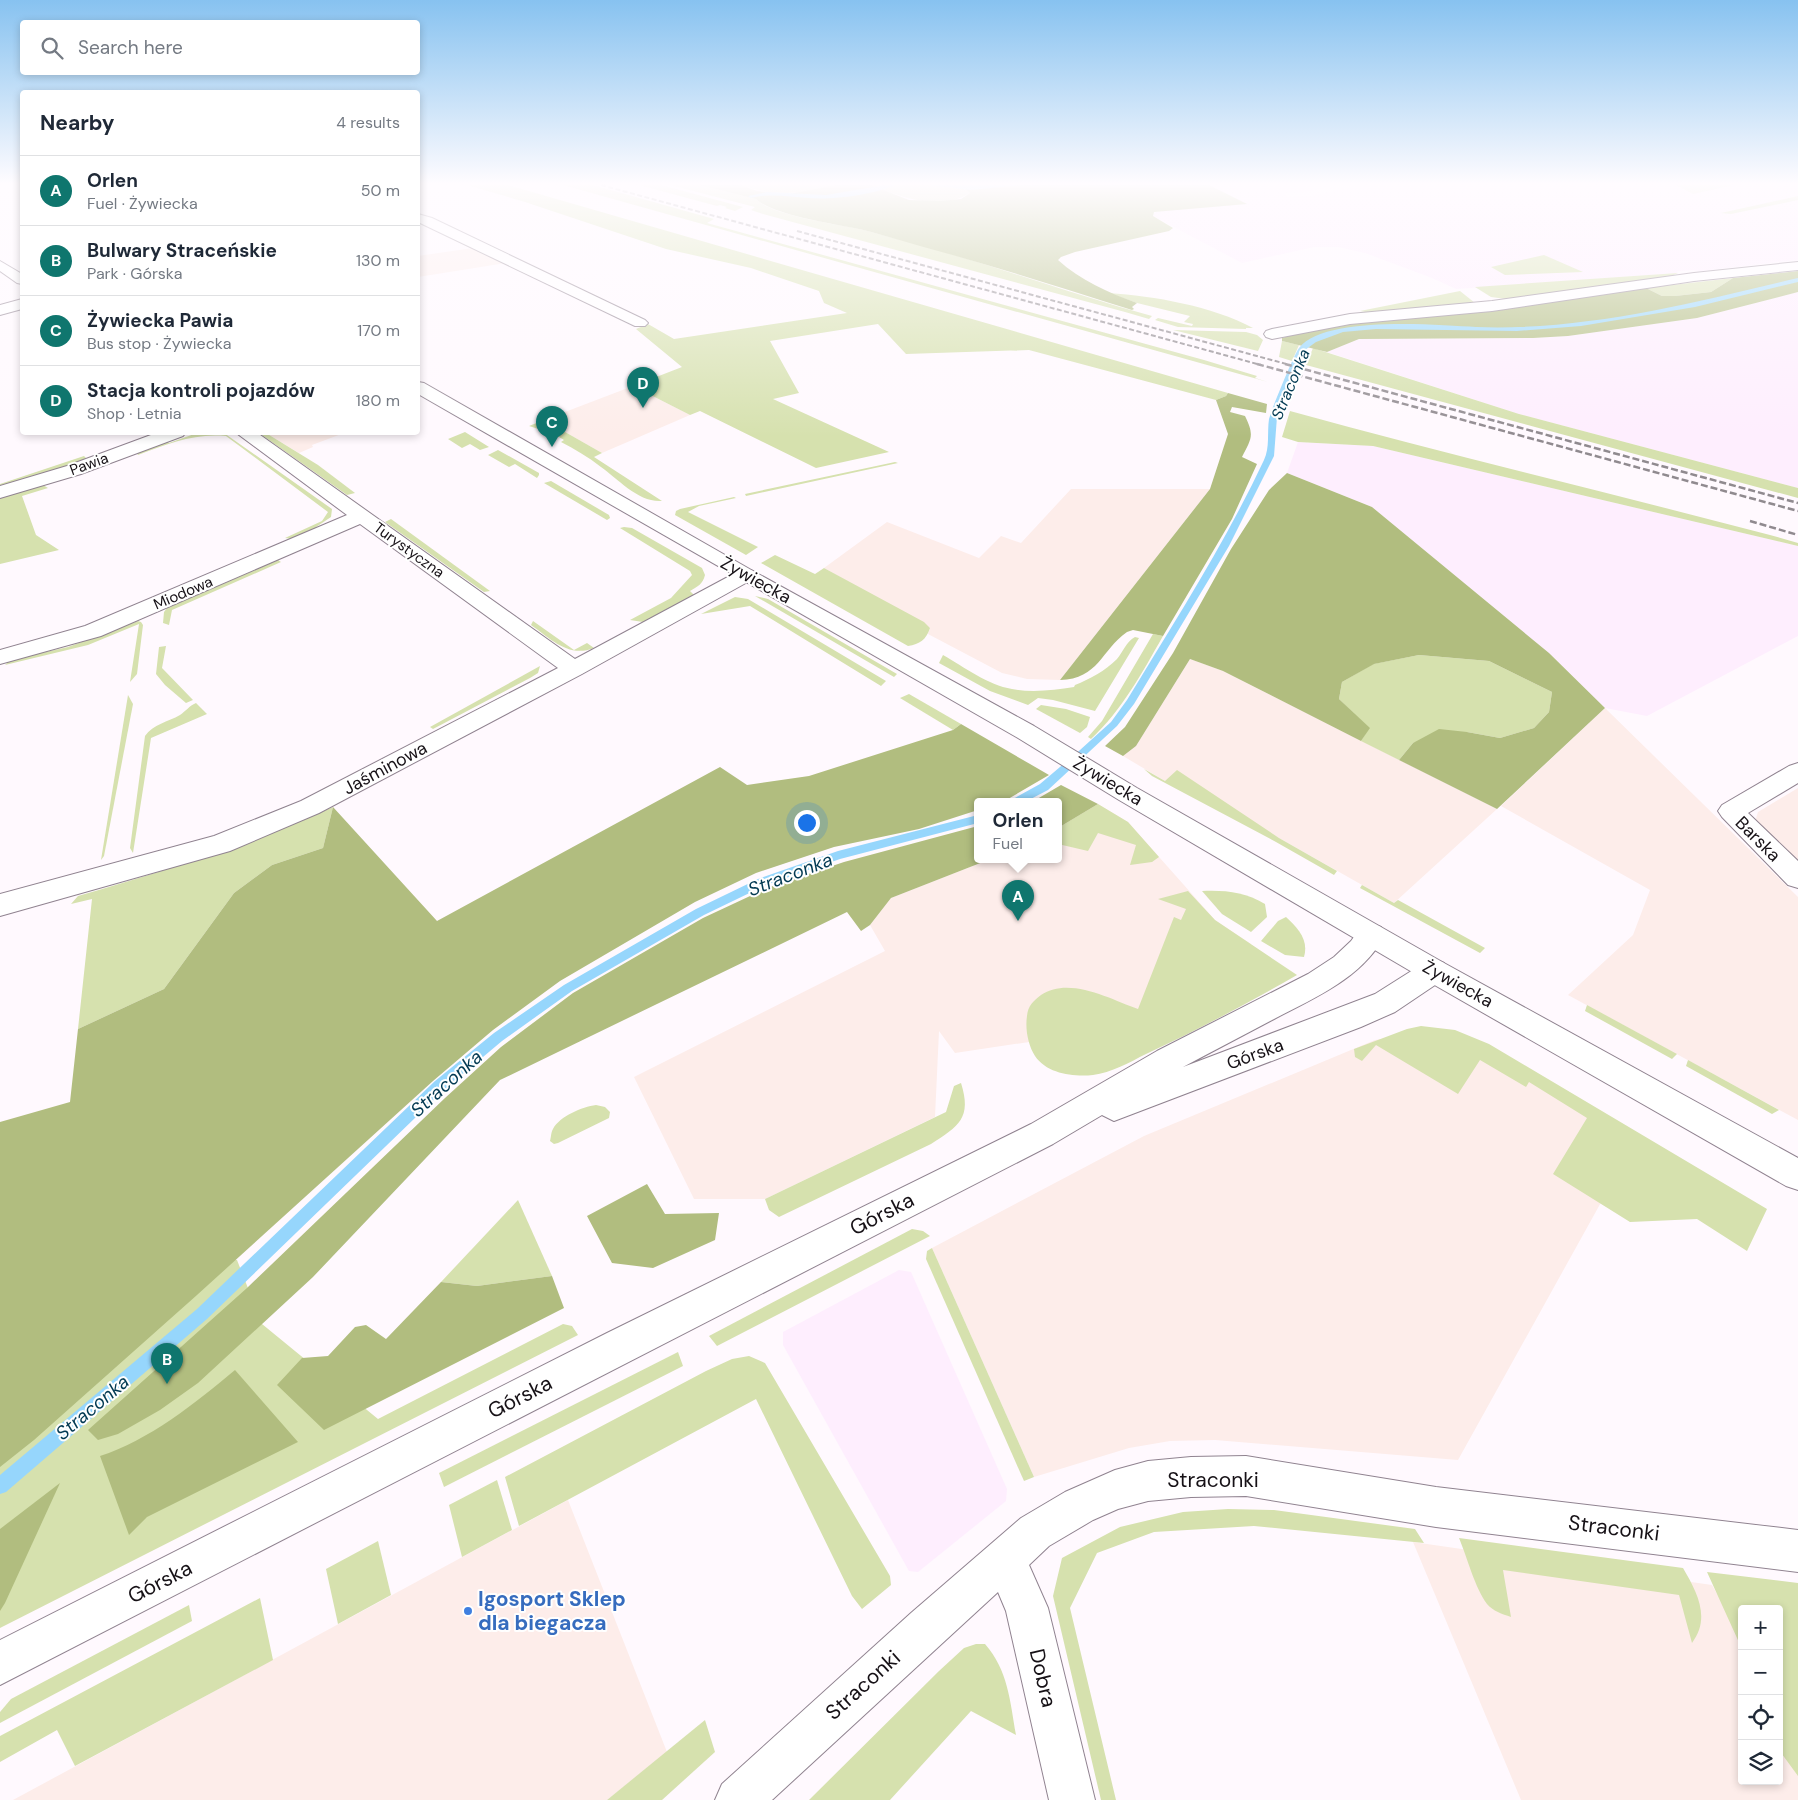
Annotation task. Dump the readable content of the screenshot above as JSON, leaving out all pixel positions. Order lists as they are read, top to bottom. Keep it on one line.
{"streets":{"street":["Pawia","Turystyczna","Żywiecka","Miodowa","Jaśminowa","Barska","Górska","Straconki","Dobra"]},"crossings":[["Turystyczna","Miodowa"],["Turystyczna","Jaśminowa"],["Żywiecka","Jaśminowa"],["Żywiecka","Górska"],["Straconki","Dobra"]],"water":["Straconka"],"places":["Igosport Sklep dla biegacza"],"page":{"search":"Search here","heading":["Nearby","4 results"],"list":[{"mark":"A","name":"Orlen","note":"Fuel · Żywiecka","value":"50 m"},{"mark":"B","name":"Bulwary Straceńskie","note":"Park · Górska","value":"130 m"},{"mark":"C","name":"Żywiecka Pawia","note":"Bus stop · Żywiecka","value":"170 m"},{"mark":"D","name":"Stacja kontroli pojazdów","note":"Shop · Letnia","value":"180 m"}],"pins":["D","C","A","B"],"popup":["Orlen","Fuel"],"map_buttons":["+","−"]}}
